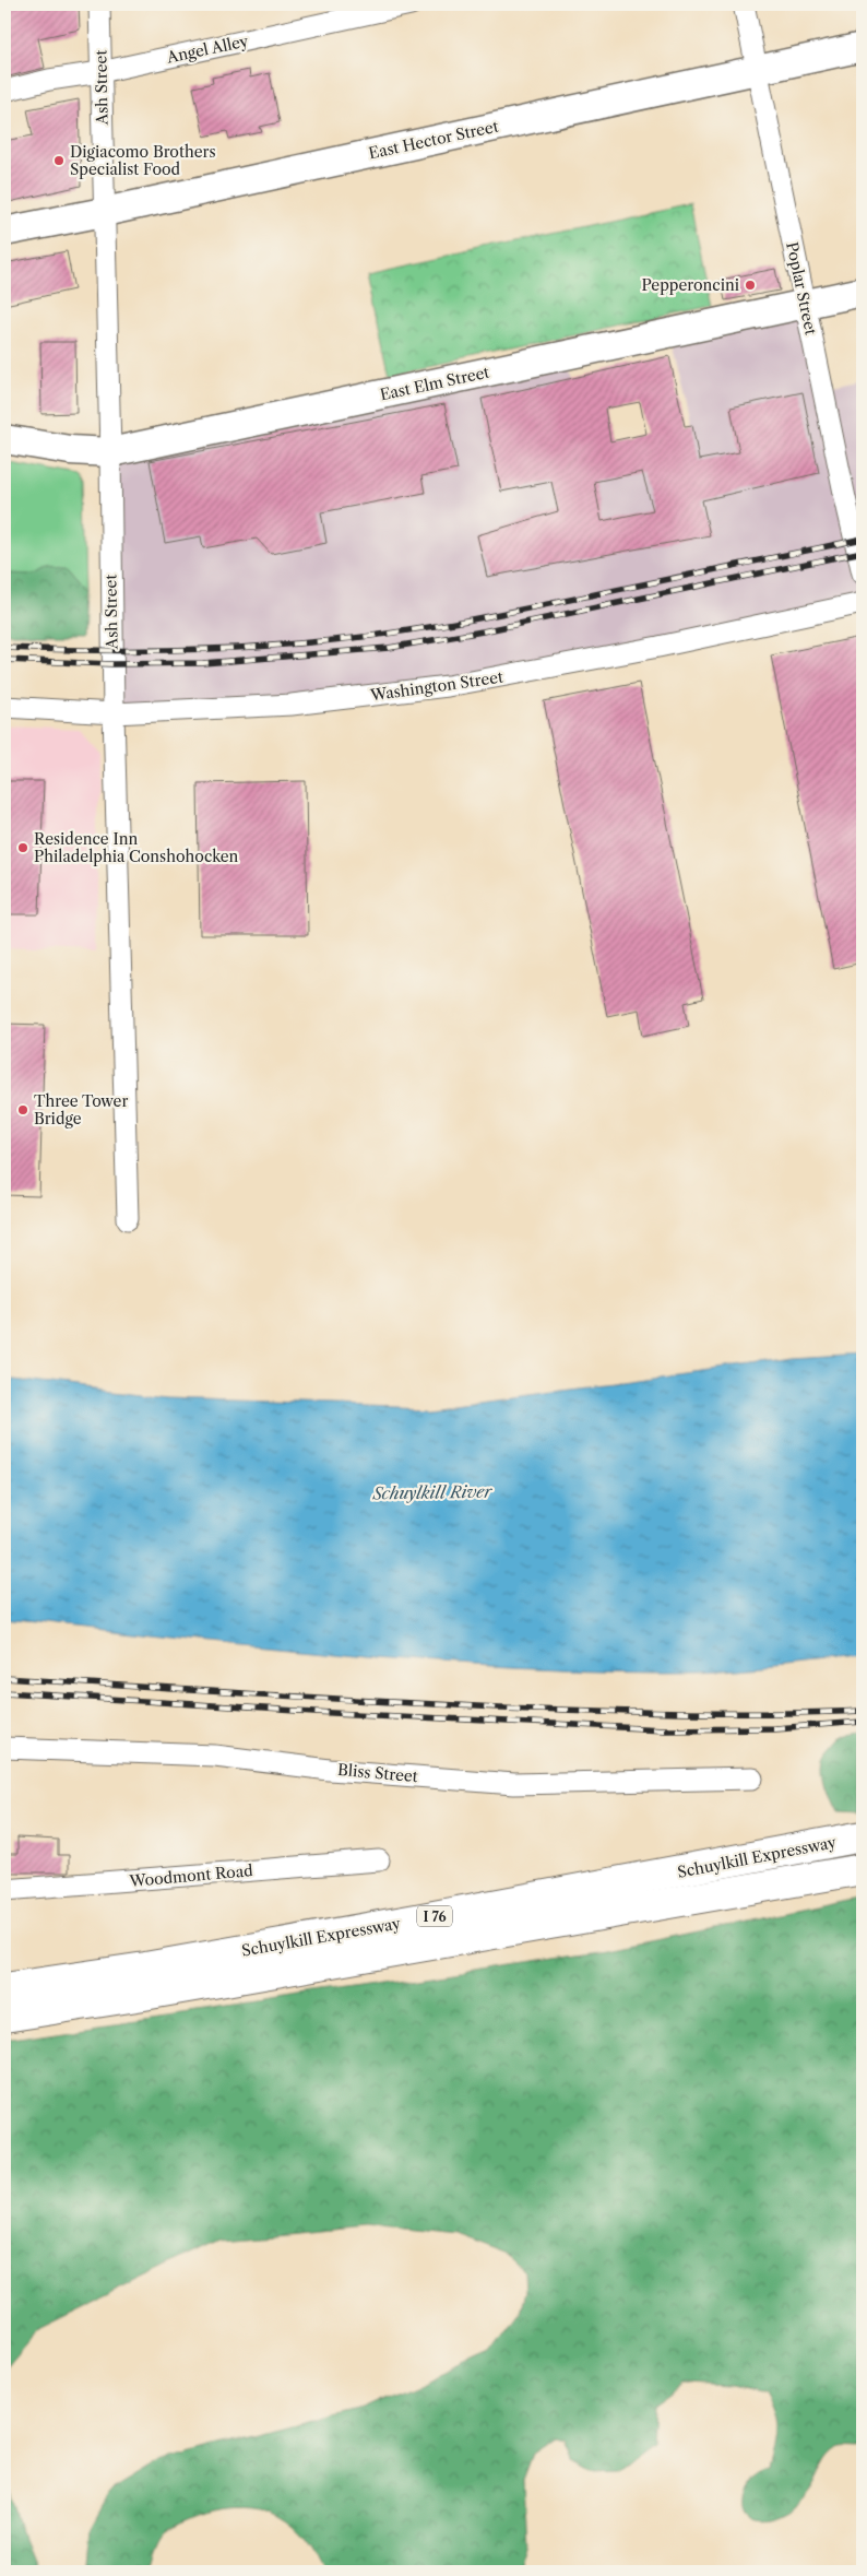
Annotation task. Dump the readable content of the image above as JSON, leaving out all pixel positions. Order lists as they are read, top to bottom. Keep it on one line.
{"streets":{"highway":["Schuylkill Expressway","I 76"],"main road":["East Hector Street","East Elm Street"],"street":["Angel Alley","Ash Street","Poplar Street","Washington Street","Bliss Street","Woodmont Road"]},"crossings":[["Angel Alley","Ash Street"],["Ash Street","East Hector Street"],["Ash Street","East Elm Street"],["Ash Street","Washington Street"],["East Hector Street","Poplar Street"],["Poplar Street","East Elm Street"]],"water":["Schuylkill River"],"places":["Digiacomo Brothers Specialist Food","Pepperoncini","Residence Inn Philadelphia Conshohocken","Three Tower Bridge"]}
